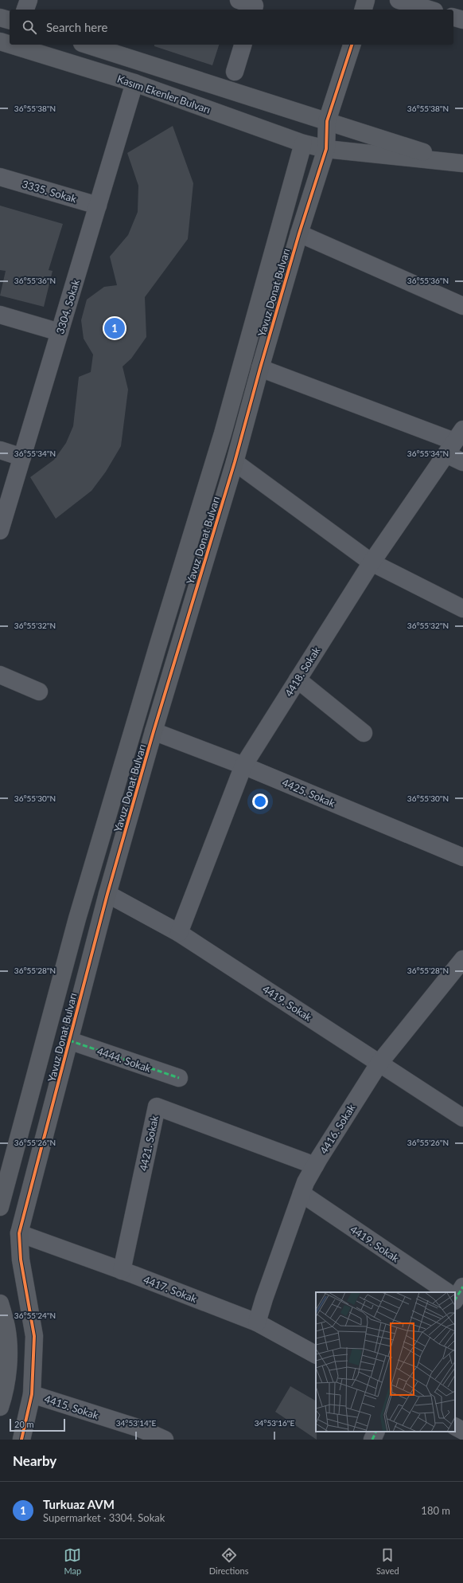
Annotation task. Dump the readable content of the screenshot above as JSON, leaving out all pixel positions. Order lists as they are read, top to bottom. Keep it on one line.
{"streets":{"street":["Kasım Ekenler Bulvarı","3335. Sokak","Yavuz Donat Bulvarı","3304. Sokak","4418. Sokak","4425. Sokak","4419. Sokak","4444. Sokak","4416. Sokak","4421. Sokak","4417. Sokak","4415. Sokak"]},"crossings":[["Kasım Ekenler Bulvarı","Yavuz Donat Bulvarı"],["Kasım Ekenler Bulvarı","3304. Sokak"],["3335. Sokak","3304. Sokak"],["Yavuz Donat Bulvarı","4425. Sokak"],["Yavuz Donat Bulvarı","4419. Sokak"],["Yavuz Donat Bulvarı","4444. Sokak"],["Yavuz Donat Bulvarı","4417. Sokak"],["Yavuz Donat Bulvarı","4415. Sokak"],["4418. Sokak","4425. Sokak"],["4418. Sokak","4419. Sokak"],["4419. Sokak","4416. Sokak"],["4416. Sokak","4421. Sokak"],["4416. Sokak","4417. Sokak"],["4421. Sokak","4417. Sokak"]],"scale_bar":"20 m","page":{"search":"Search here","pins":"1","scale":"20 m","heading":"Nearby","list":[{"mark":"1","name":"Turkuaz AVM","note":"Supermarket · 3304. Sokak","value":"180 m"}],"nav":["Map","Directions","Saved"]},"coordinates":["36°55'38\"N","36°55'36\"N","36°55'34\"N","36°55'32\"N","36°55'30\"N","36°55'28\"N","36°55'26\"N","36°55'24\"N","34°53'14\"E","34°53'16\"E"]}
